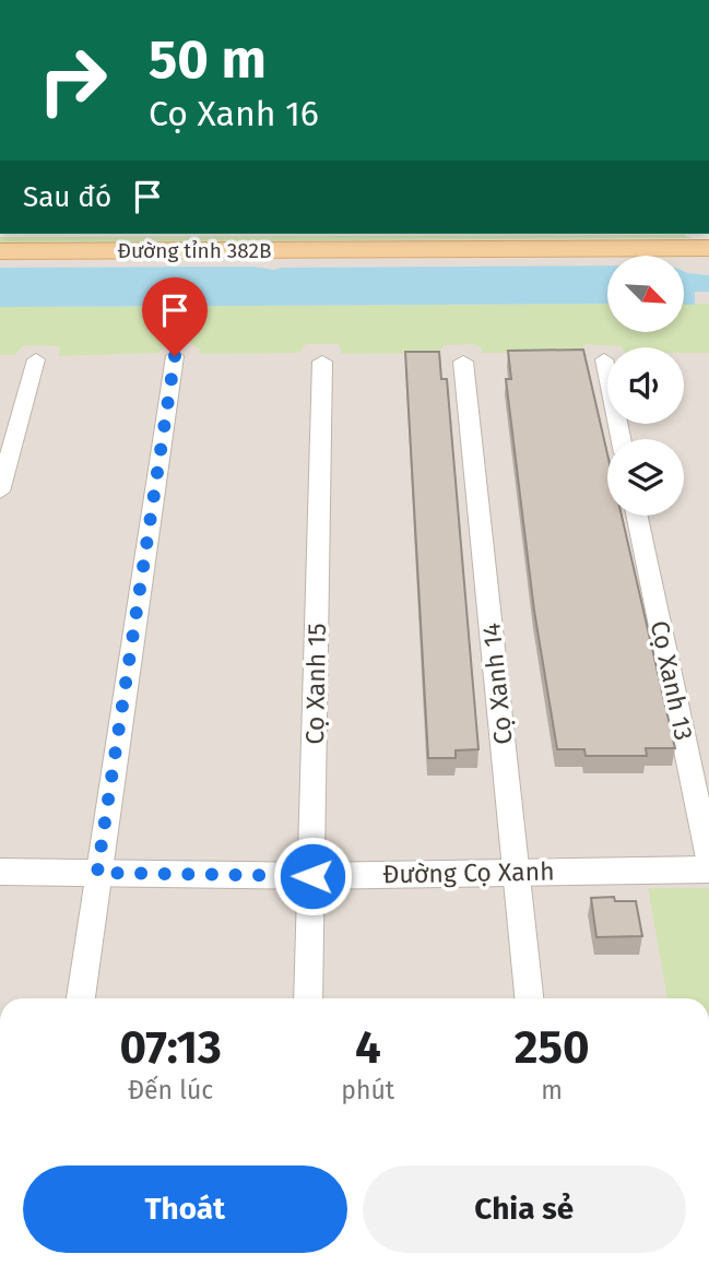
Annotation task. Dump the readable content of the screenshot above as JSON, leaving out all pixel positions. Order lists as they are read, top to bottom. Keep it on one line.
{"streets":{"main road":["Đường tỉnh 382B"],"street":["Cọ Xanh 13","Cọ Xanh 15","Cọ Xanh 14","Đường Cọ Xanh"]},"crossings":[["Cọ Xanh 15","Đường Cọ Xanh"],["Cọ Xanh 14","Đường Cọ Xanh"]],"north":"bottom right","page":{"turn":["50 m","Cọ Xanh 16"],"then":"Sau đó","eta":["07:13","Đến lúc","4","phút","250","m"],"buttons":["Thoát","Chia sẻ"]}}
